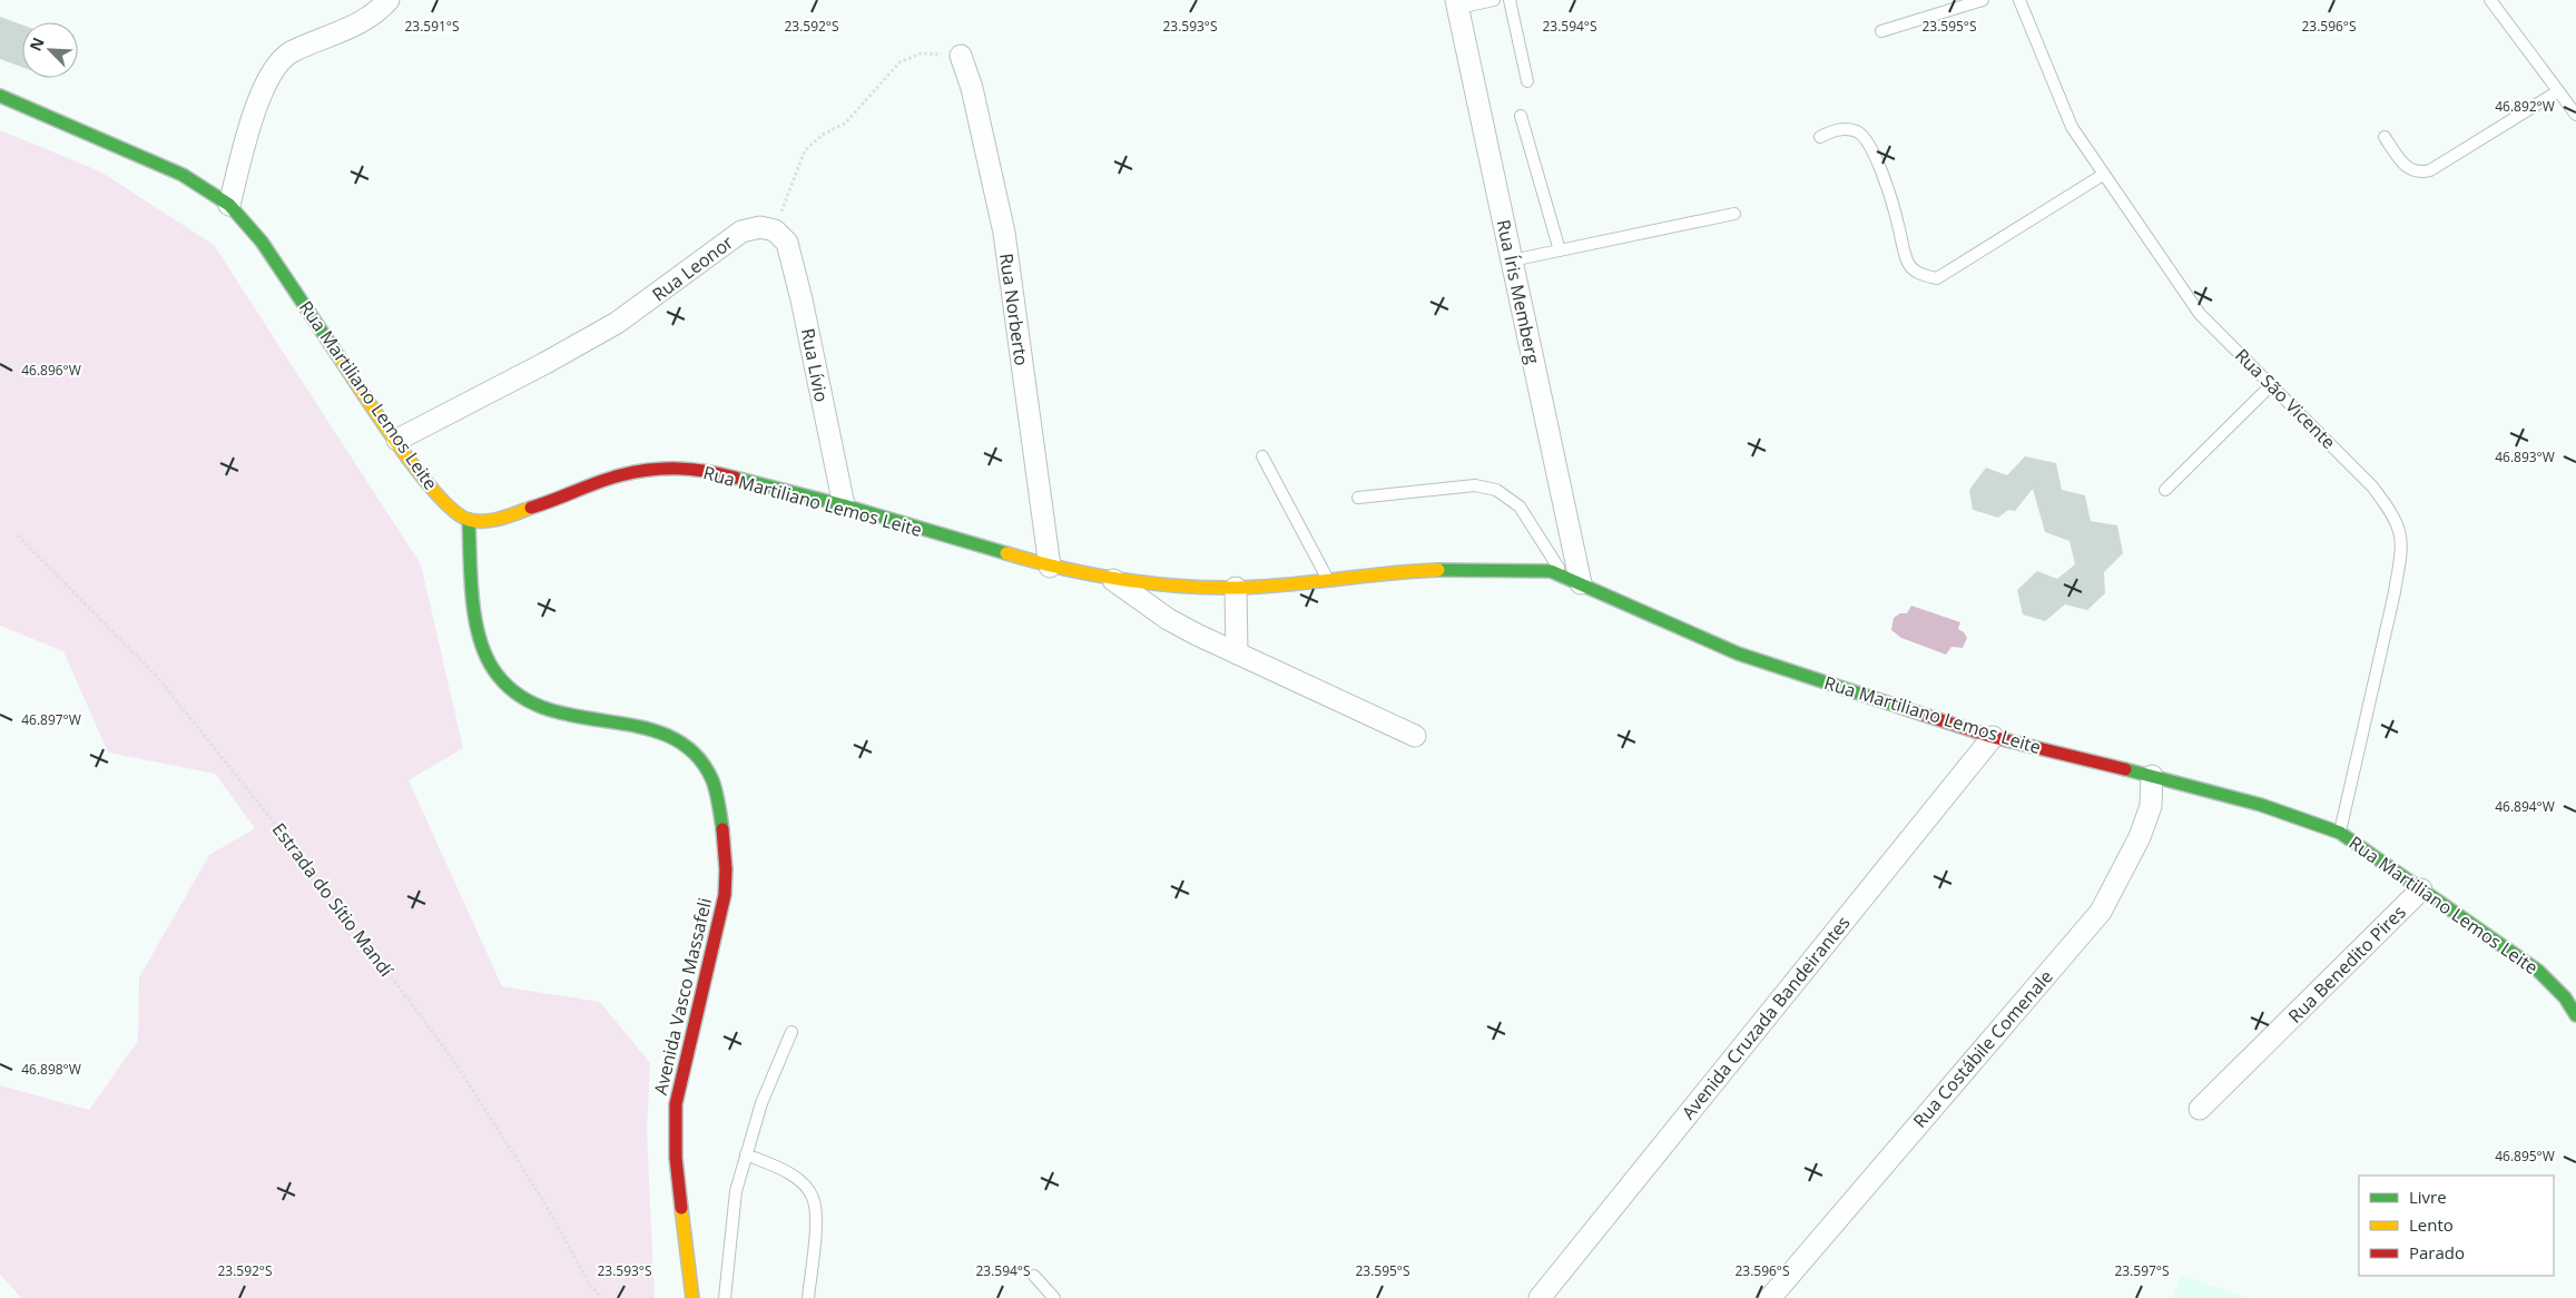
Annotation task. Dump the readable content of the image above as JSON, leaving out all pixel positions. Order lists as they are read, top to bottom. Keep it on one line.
{"streets":{"street":["Rua Leonor","Rua Íris Memberg","Rua Norberto","Rua Lívio","Rua Martiliano Lemos Leite","Rua Benedito Pires","Avenida Vasco Massafeli","Avenida Cruzada Bandeirantes","Rua Costábile Comenale"],"lane":["Rua São Vicente"],"path":["Estrada do Sítio Mandí"]},"crossings":[["Rua Leonor","Rua Lívio"],["Rua Leonor","Rua Martiliano Lemos Leite"],["Rua Íris Memberg","Rua Martiliano Lemos Leite"],["Rua Norberto","Rua Martiliano Lemos Leite"],["Rua Lívio","Rua Martiliano Lemos Leite"],["Rua Martiliano Lemos Leite","Rua São Vicente"],["Rua Martiliano Lemos Leite","Rua Benedito Pires"],["Rua Martiliano Lemos Leite","Avenida Vasco Massafeli"],["Rua Martiliano Lemos Leite","Avenida Cruzada Bandeirantes"],["Rua Martiliano Lemos Leite","Rua Costábile Comenale"]],"legend":["Livre","Lento","Parado"],"north":"top left","coordinates":["23.591°S","23.592°S","23.593°S","23.594°S","23.595°S","23.596°S","46.892°W","46.896°W","46.893°W","46.897°W","46.894°W","46.898°W","46.895°W","23.597°S"]}
